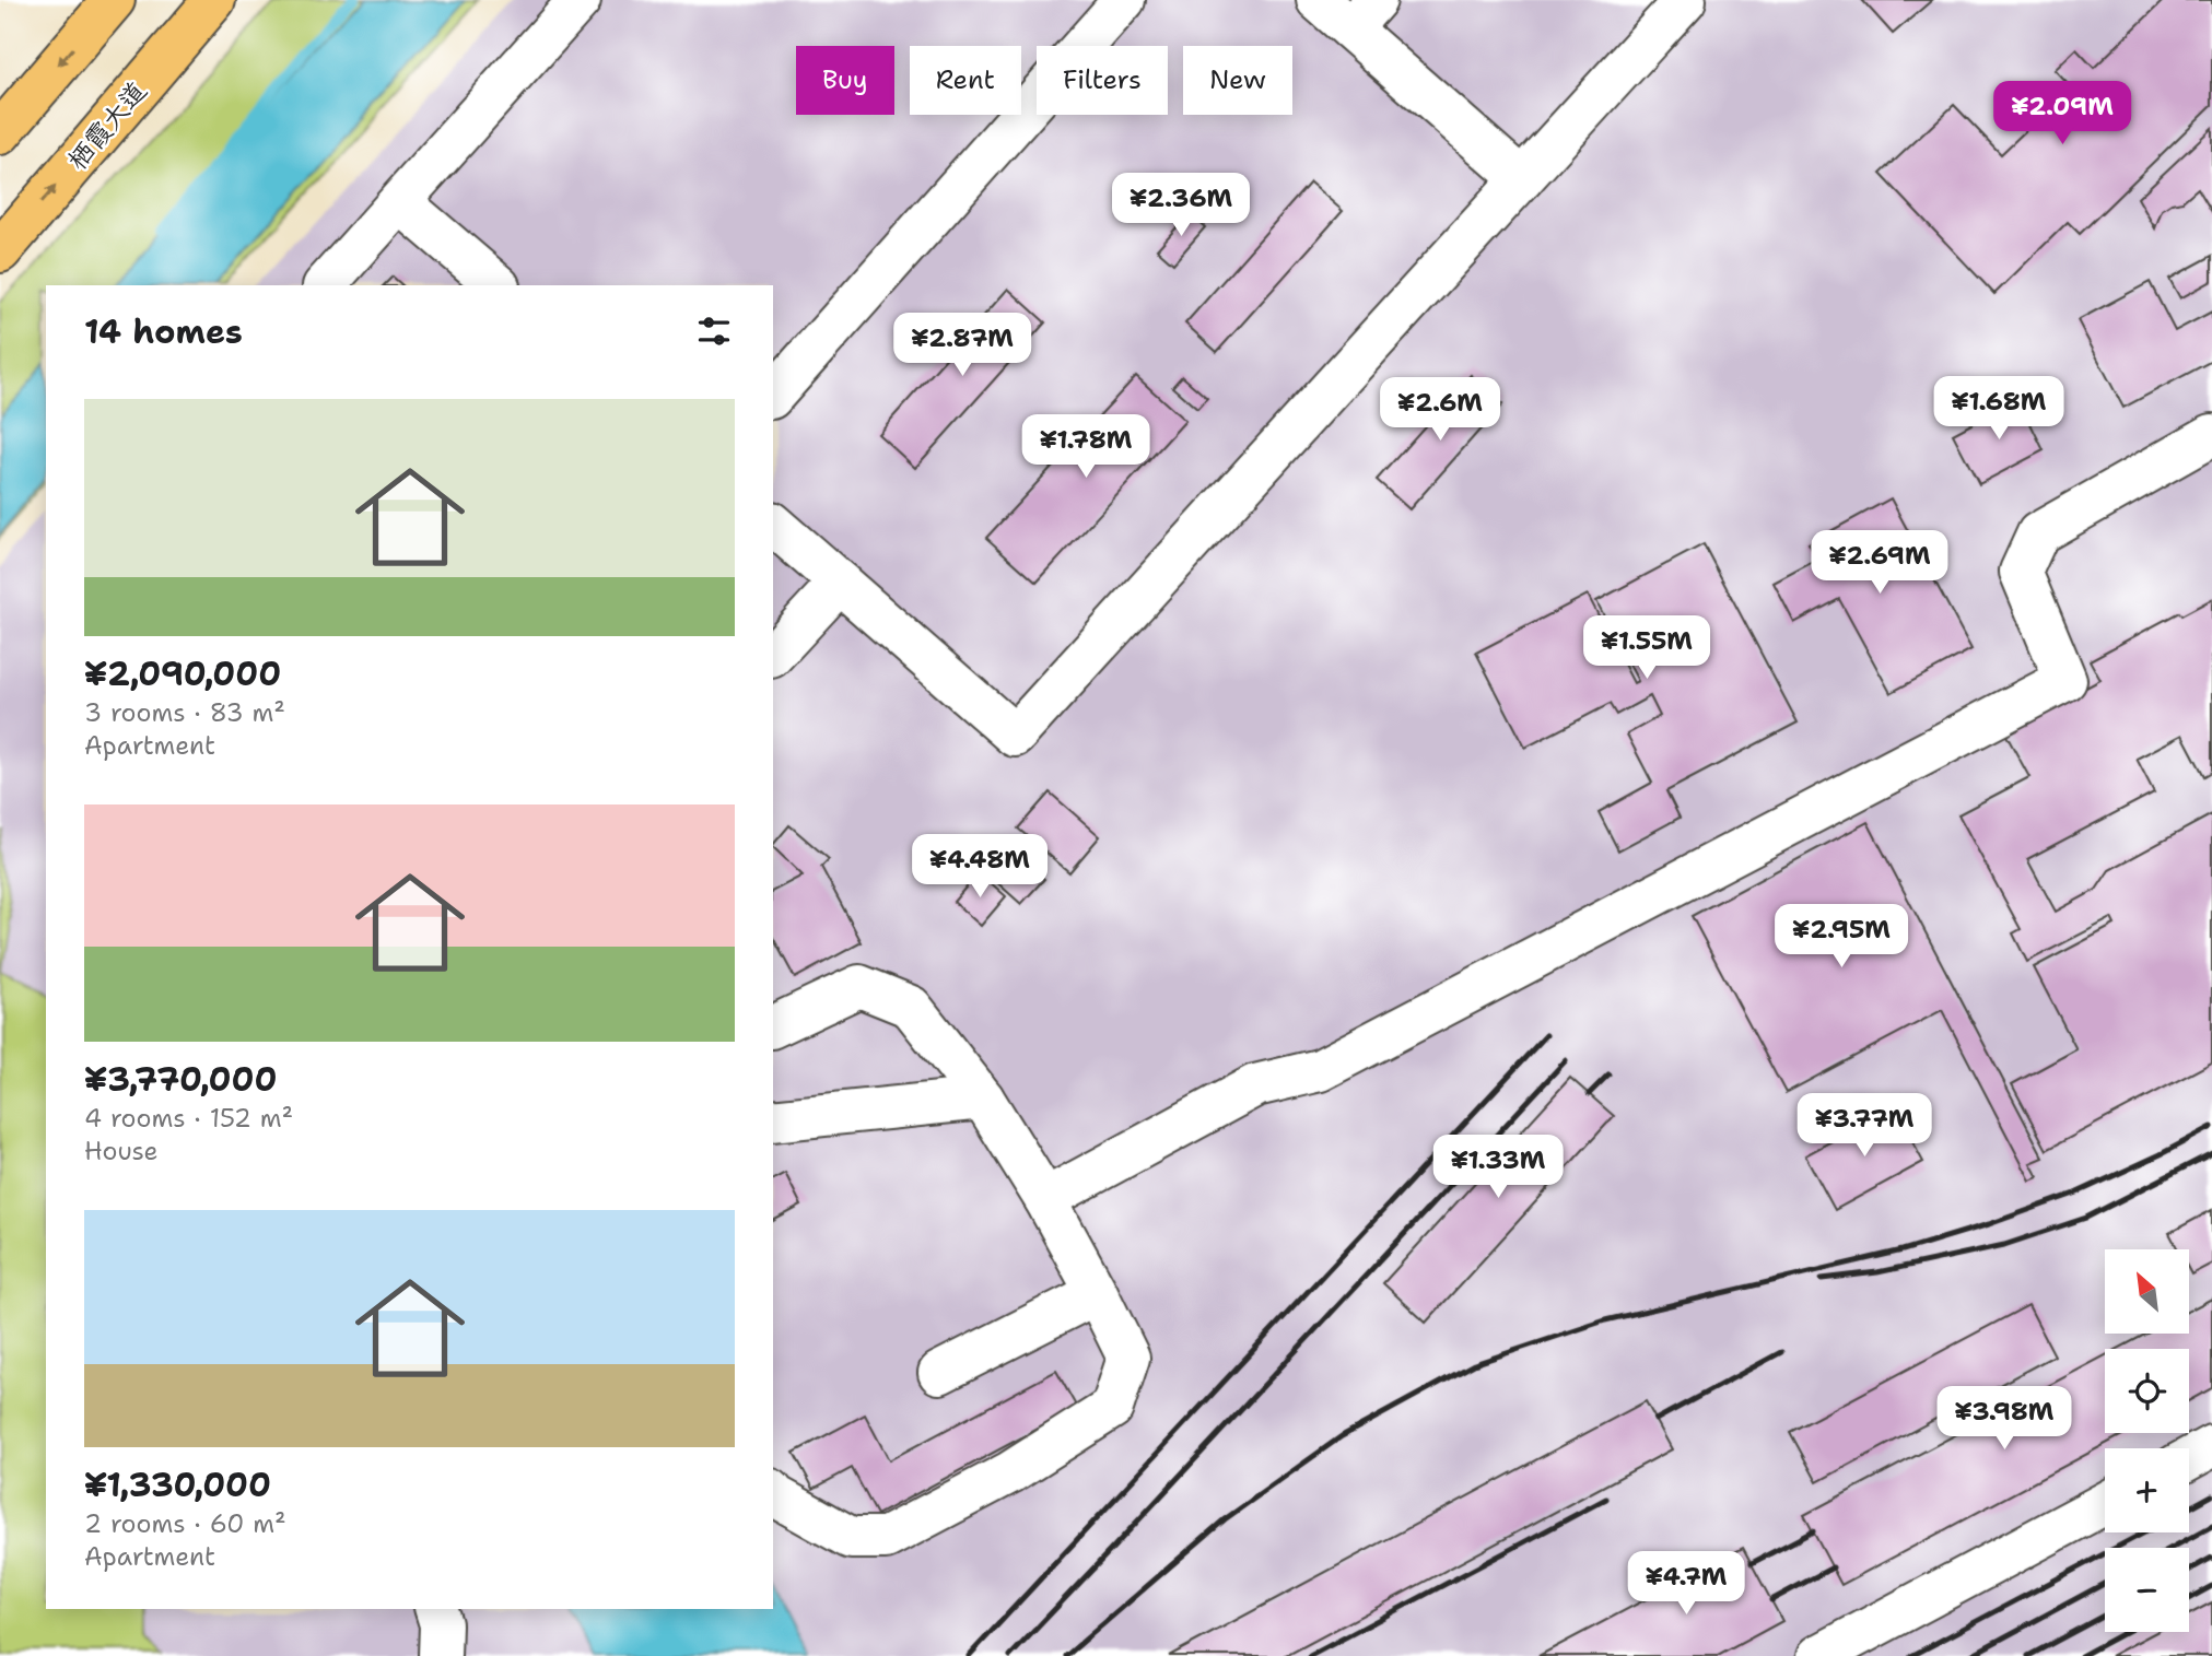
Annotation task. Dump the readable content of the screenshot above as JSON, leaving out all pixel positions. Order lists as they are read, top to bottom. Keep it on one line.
{"streets":{"highway":["栖霞大道"]},"north":"top left","page":{"chip":["Buy","Rent","Filters","New"],"price":["¥2.09M","¥2.36M","¥2.87M","¥1.68M","¥2.6M","¥1.78M","¥2.69M","¥1.55M","¥4.48M","¥2.95M","¥3.77M","¥1.33M","¥3.98M","¥4.7M"],"heading":"14 homes","list":[{"name":"¥2,090,000","note":"3 rooms · 83 m² · Apartment"},{"name":"¥3,770,000","note":"4 rooms · 152 m² · House"},{"name":"¥1,330,000","note":"2 rooms · 60 m² · Apartment"}],"map_buttons":["+","−"]}}
